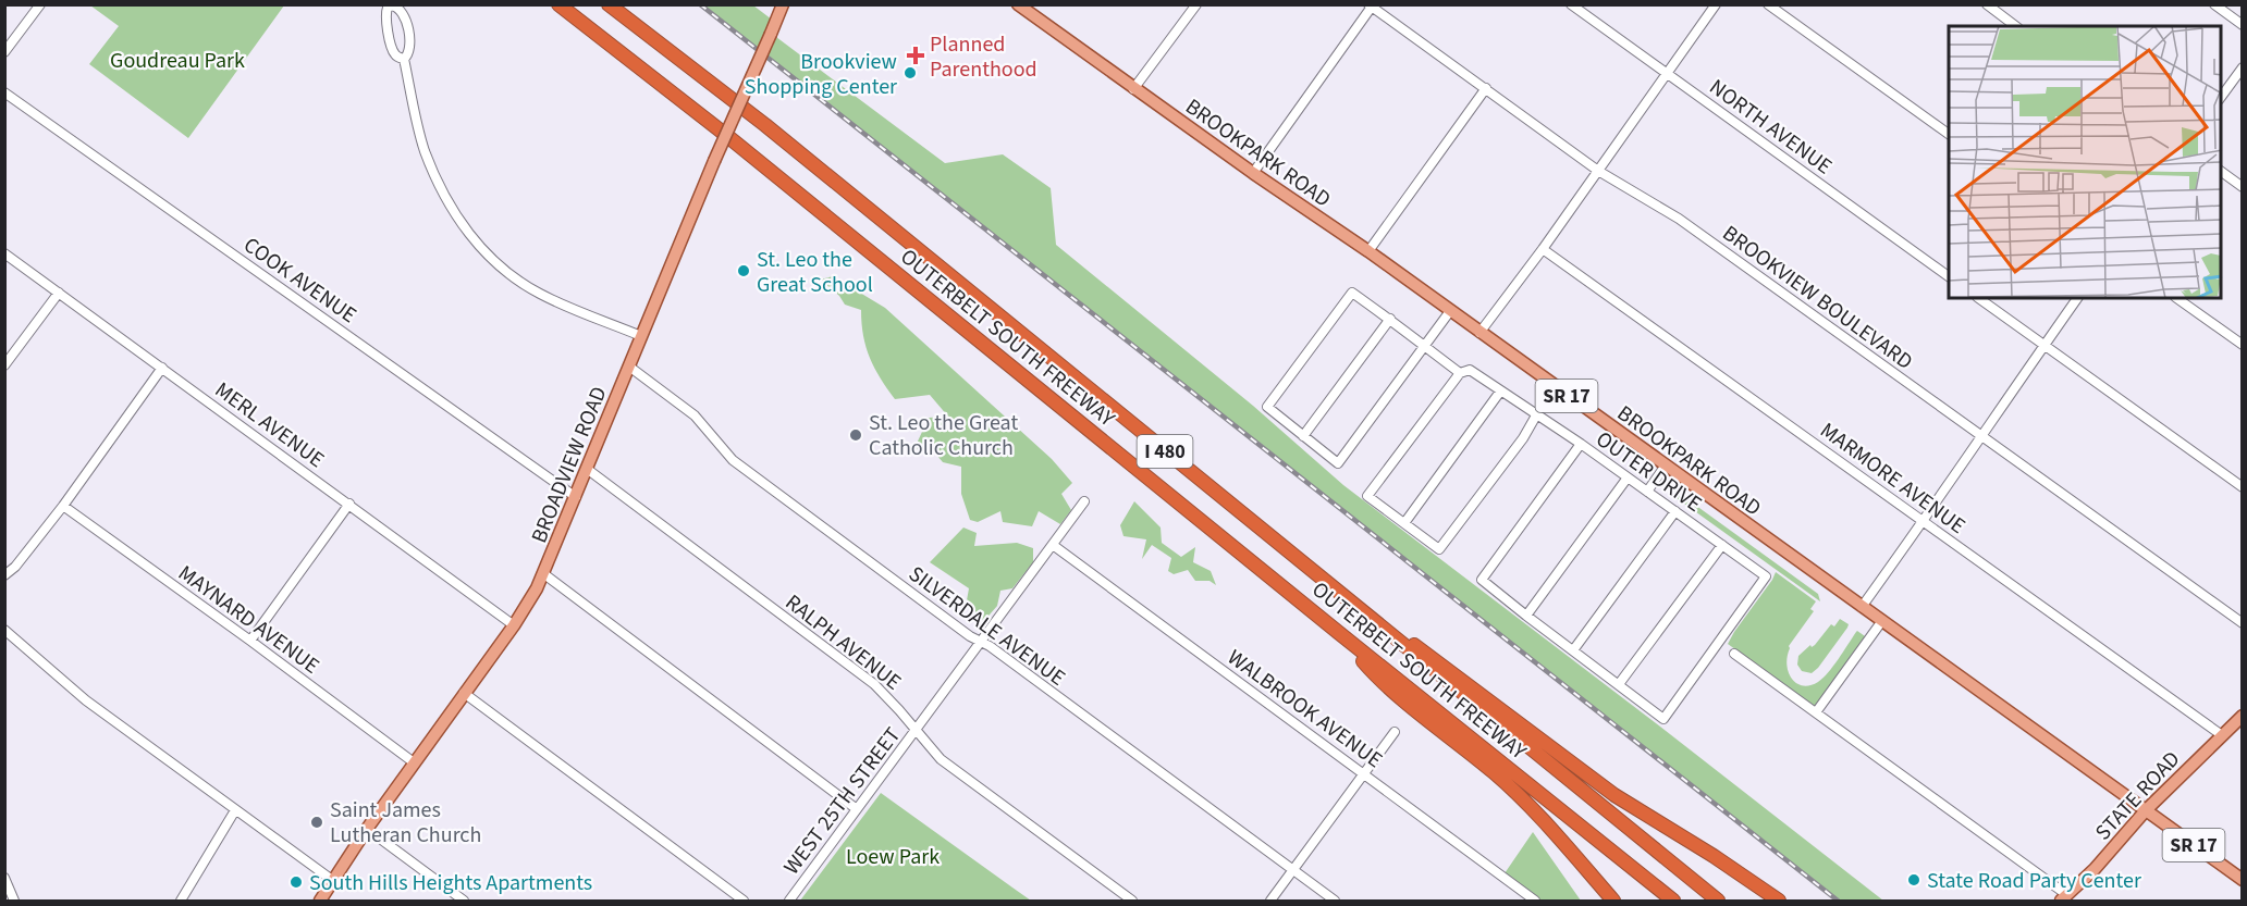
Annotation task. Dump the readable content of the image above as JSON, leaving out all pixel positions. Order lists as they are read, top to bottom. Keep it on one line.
{"streets":{"highway":["OUTERBELT SOUTH FREEWAY","I 480"],"main road":["BROOKPARK ROAD","SR 17","BROADVIEW ROAD","STATE ROAD"],"street":["NORTH AVENUE","COOK AVENUE","BROOKVIEW BOULEVARD","MERL AVENUE","OUTER DRIVE","MARMORE AVENUE","MAYNARD AVENUE","SILVERDALE AVENUE","RALPH AVENUE","WALBROOK AVENUE","WEST 25TH STREET"]},"crossings":[["BROOKPARK ROAD","STATE ROAD"],["COOK AVENUE","BROADVIEW ROAD"],["MERL AVENUE","BROADVIEW ROAD"],["BROADVIEW ROAD","MAYNARD AVENUE"],["BROADVIEW ROAD","SILVERDALE AVENUE"],["BROADVIEW ROAD","RALPH AVENUE"],["MARMORE AVENUE","STATE ROAD"],["SILVERDALE AVENUE","WEST 25TH STREET"],["RALPH AVENUE","WEST 25TH STREET"],["WALBROOK AVENUE","WEST 25TH STREET"]],"parks":["Goudreau Park","Loew Park"],"places":{"health":["Planned Parenthood"],"other":["Brookview Shopping Center","St. Leo the Great School","St. Leo the Great Catholic Church","Saint James Lutheran Church","State Road Party Center","South Hills Heights Apartments"]}}
